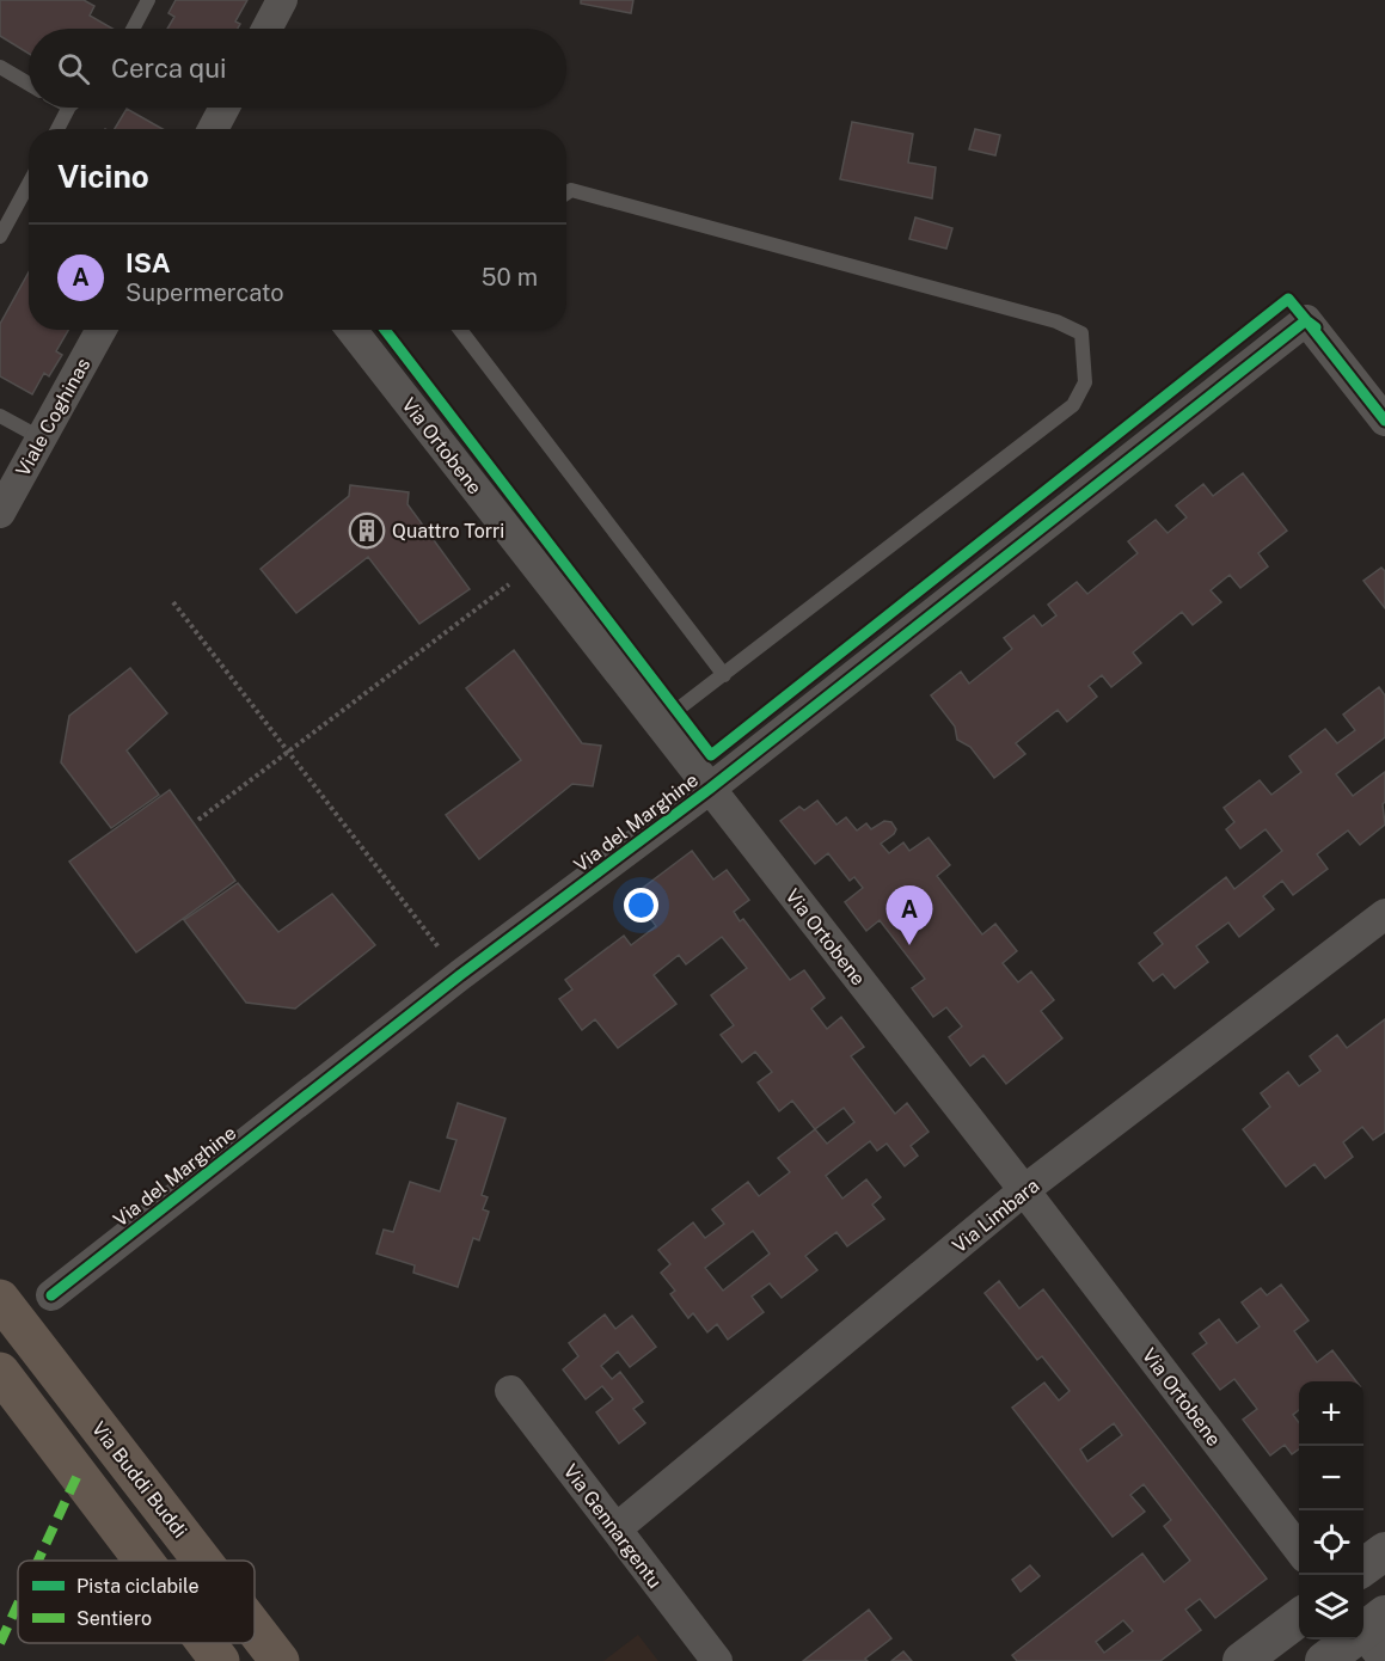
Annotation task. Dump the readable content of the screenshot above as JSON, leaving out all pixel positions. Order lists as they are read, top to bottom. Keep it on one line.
{"streets":{"main road":["Via Buddi Buddi"],"street":["Viale Coghinas","Via Ortobene","Via del Marghine","Via Limbara","Via Gennargentu"]},"crossings":[["Via Ortobene","Via del Marghine"],["Via Ortobene","Via Limbara"],["Via Limbara","Via Gennargentu"]],"places":{"building":["Quattro Torri"]},"legend":["Pista ciclabile","Sentiero"],"page":{"search":"Cerca qui","heading":"Vicino","list":[{"mark":"A","name":"ISA","note":"Supermercato","value":"50 m"}],"pins":"A","map_buttons":["+","−"]}}
